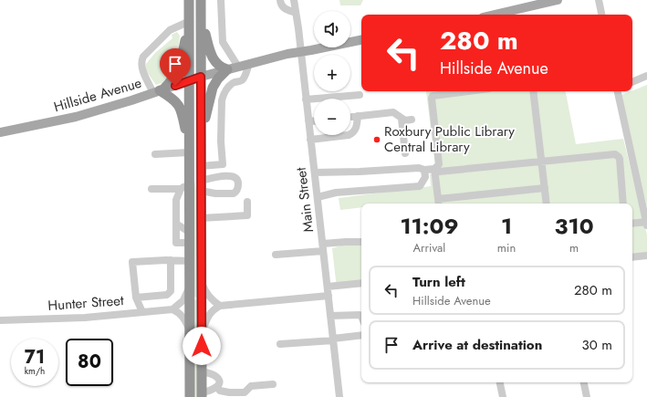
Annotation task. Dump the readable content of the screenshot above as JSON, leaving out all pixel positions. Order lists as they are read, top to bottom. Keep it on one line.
{"streets":{"main road":["Hillside Avenue"],"street":["Main Street","Hunter Street"]},"crossings":[["Hillside Avenue","Main Street"]],"places":["Roxbury Public Library Central Library"],"page":{"map_buttons":["+","−"],"turn":["280 m","Hillside Avenue"],"eta":["11:09","Arrival","1","min","310","m"],"list":[{"name":"Turn left","note":"Hillside Avenue","value":"280 m"},{"name":"Arrive at destination","value":"30 m"}],"speed":"71 km/h","limit":"80"}}
